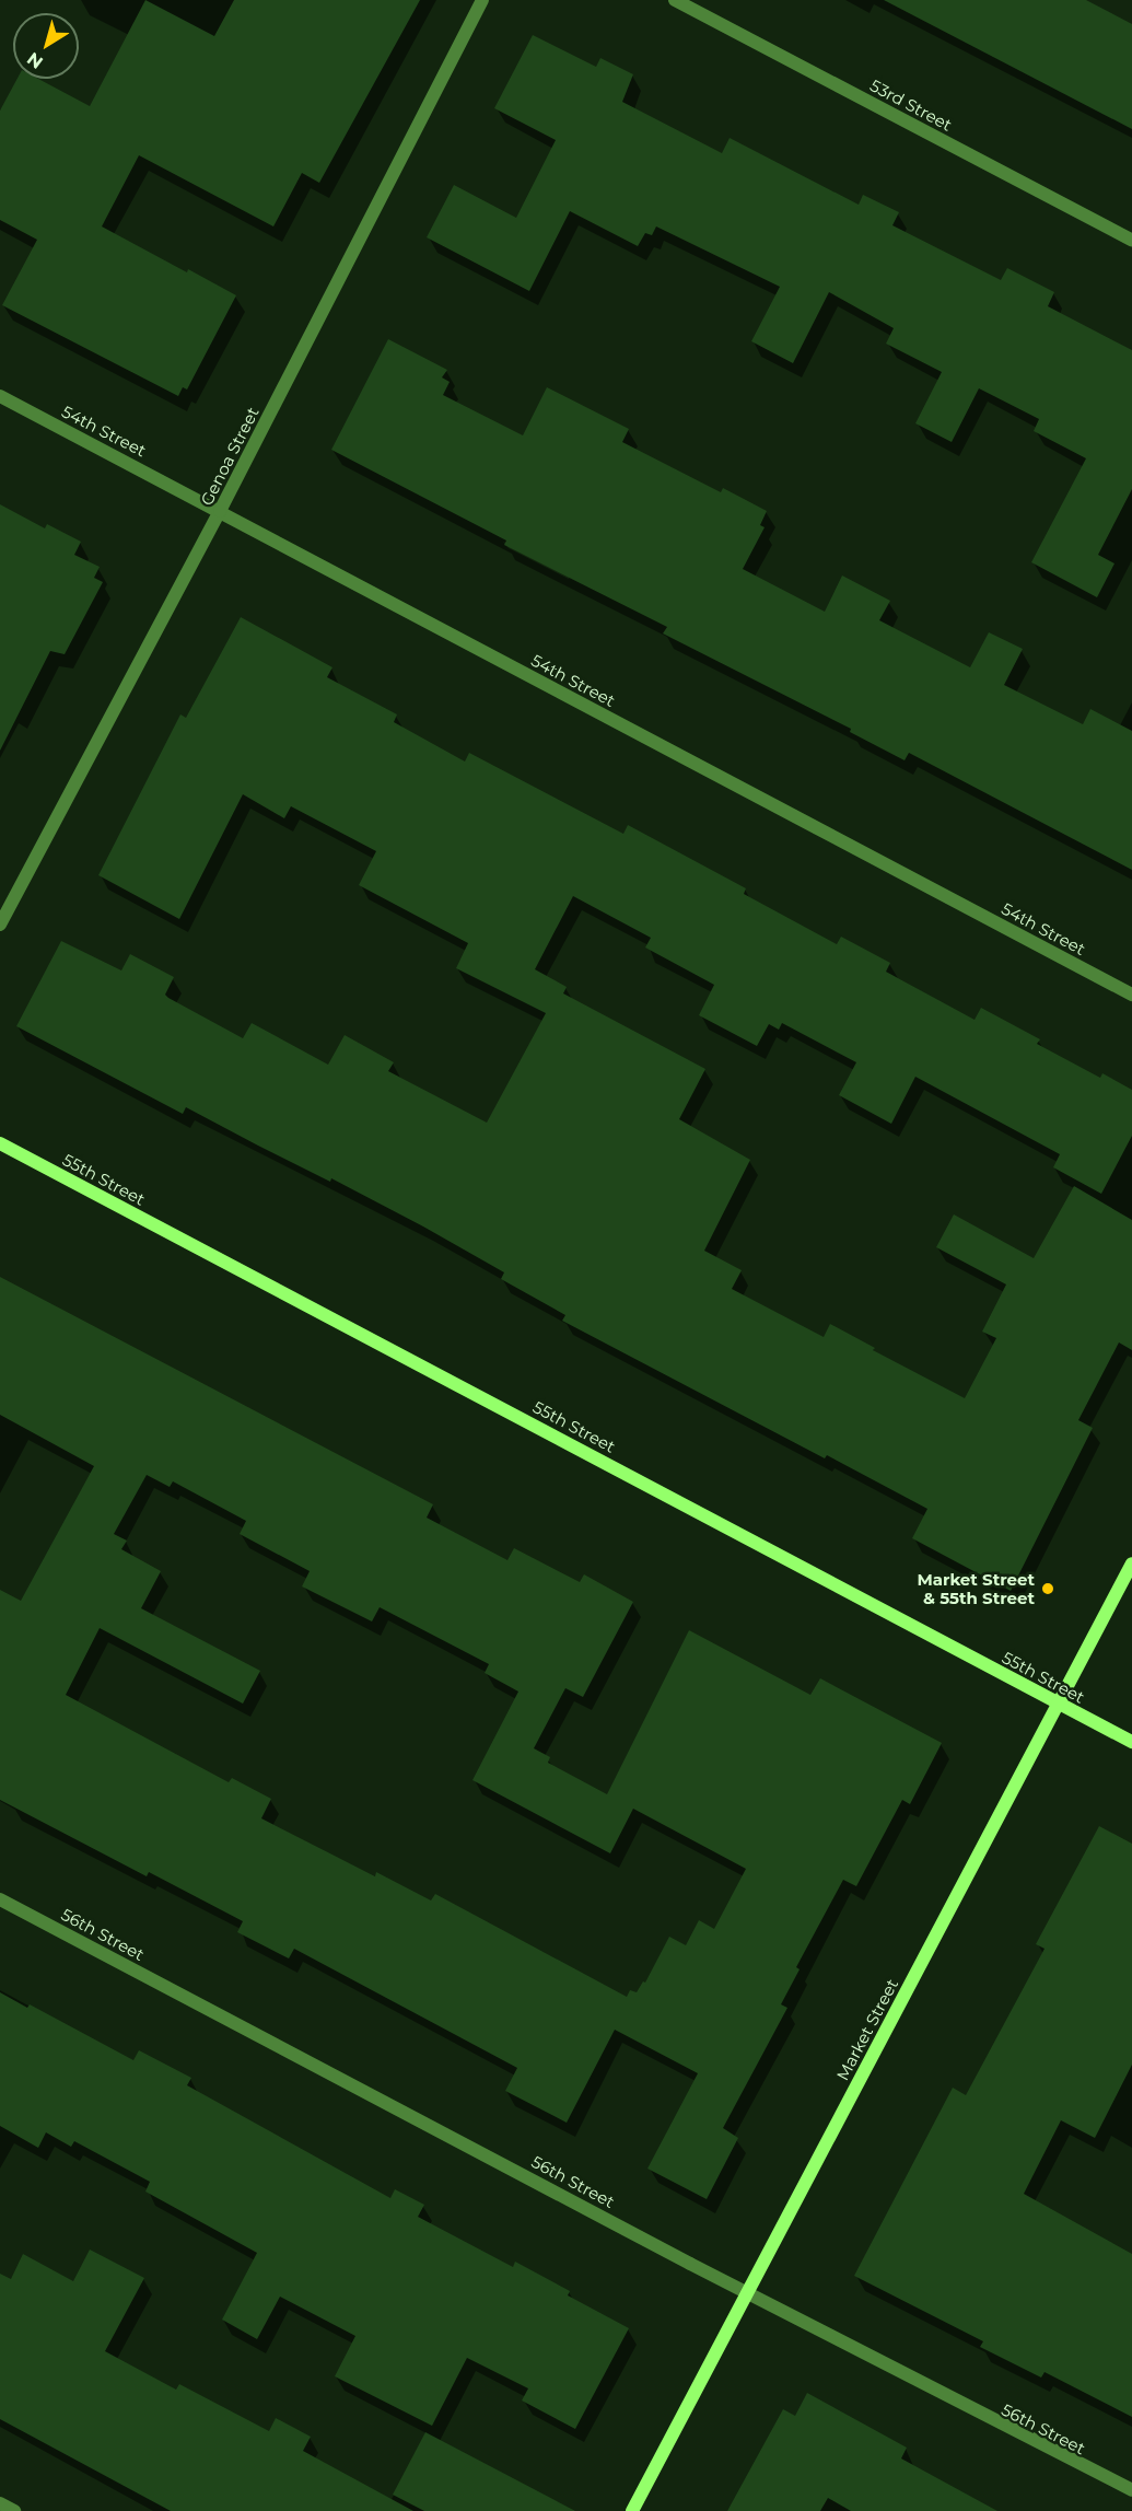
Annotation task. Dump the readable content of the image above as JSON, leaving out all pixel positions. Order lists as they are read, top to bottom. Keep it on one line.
{"streets":{"street":["53rd Street","54th Street","Genoa Street","55th Street","56th Street","Market Street"]},"crossings":[["54th Street","Genoa Street"],["55th Street","Market Street"],["56th Street","Market Street"]],"places":["Market Street & 55th Street"],"north":"bottom left"}
